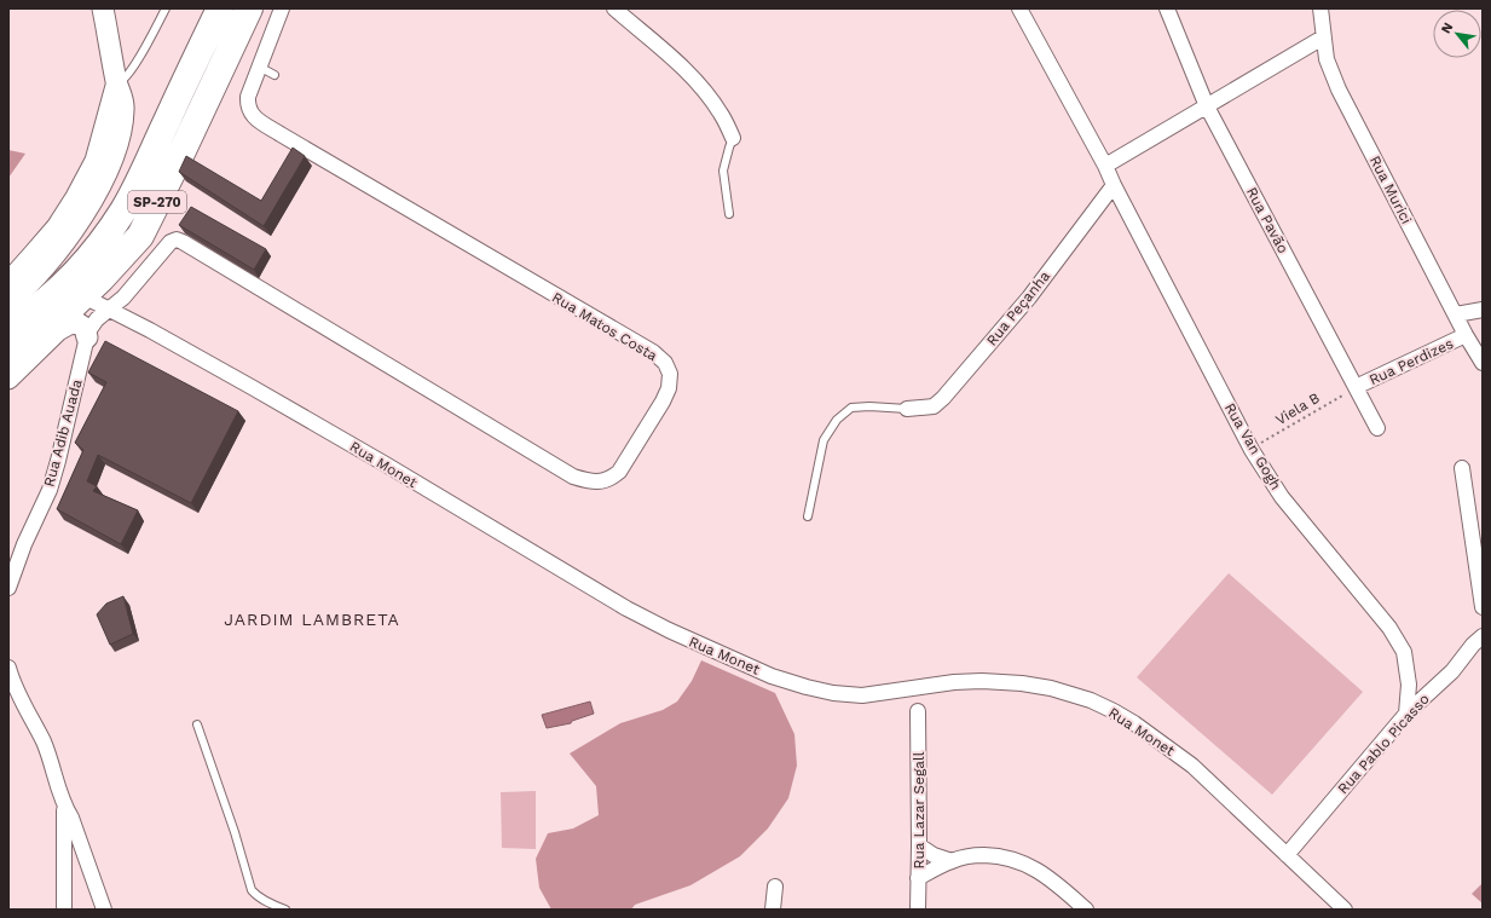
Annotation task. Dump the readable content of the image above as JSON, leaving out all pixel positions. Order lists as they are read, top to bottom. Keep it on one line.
{"streets":{"highway":["SP-270"],"street":["Rua Murici","Rua Pavão","Rua Peçanha","Rua Matos Costa","Rua Perdizes","Rua Adib Auada","Rua Van Gogh","Rua Monet","Rua Pablo Picasso","Rua Lazar Segall"],"path":["Viela B"]},"crossings":[["Rua Murici","Rua Perdizes"],["SP-270","Rua Monet"],["Rua Pavão","Rua Perdizes"],["Rua Pavão","Viela B"],["Rua Peçanha","Rua Van Gogh"],["Rua Matos Costa","Rua Adib Auada"],["Rua Perdizes","Viela B"],["Viela B","Rua Van Gogh"],["Rua Adib Auada","Rua Monet"],["Rua Van Gogh","Rua Pablo Picasso"],["Rua Monet","Rua Pablo Picasso"]],"districts":["JARDIM LAMBRETA"],"north":"top left"}
